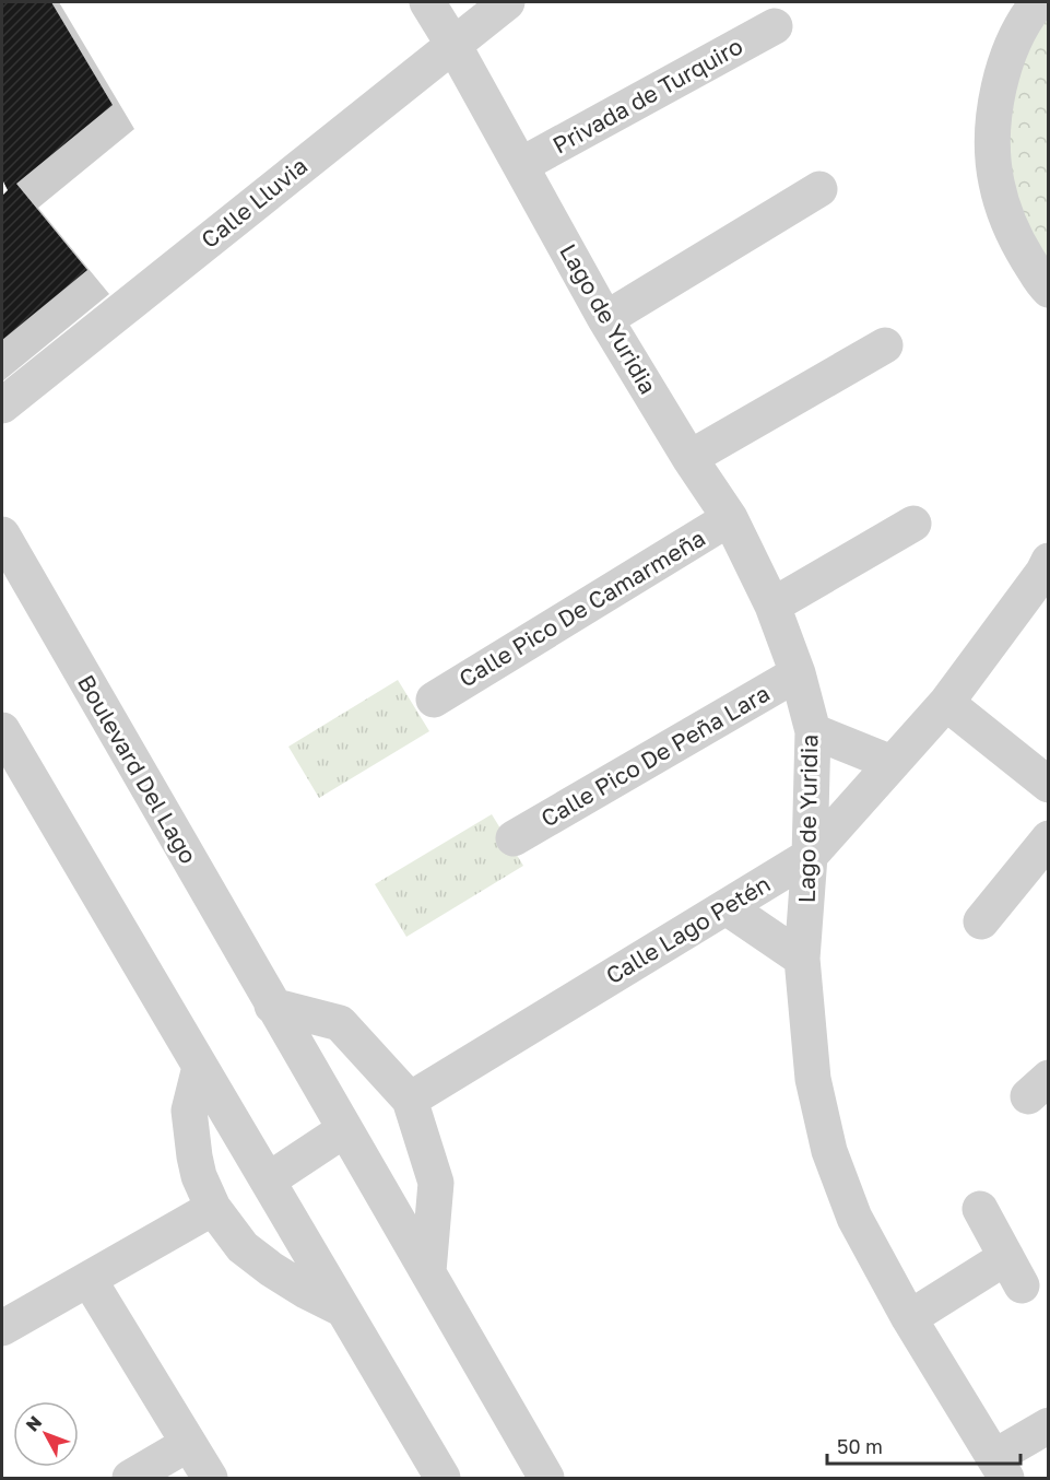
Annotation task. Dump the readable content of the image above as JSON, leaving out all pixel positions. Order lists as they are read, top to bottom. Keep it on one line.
{"streets":{"street":["Privada de Turquiro","Calle Lluvia","Lago de Yuridia","Calle Pico De Camarmeña","Calle Pico De Peña Lara","Boulevard Del Lago","Calle Lago Petén"]},"crossings":[["Privada de Turquiro","Lago de Yuridia"],["Calle Lluvia","Lago de Yuridia"],["Lago de Yuridia","Calle Pico De Camarmeña"],["Lago de Yuridia","Calle Pico De Peña Lara"],["Lago de Yuridia","Calle Lago Petén"]],"scale_bar":"50 m","north":"top left"}
